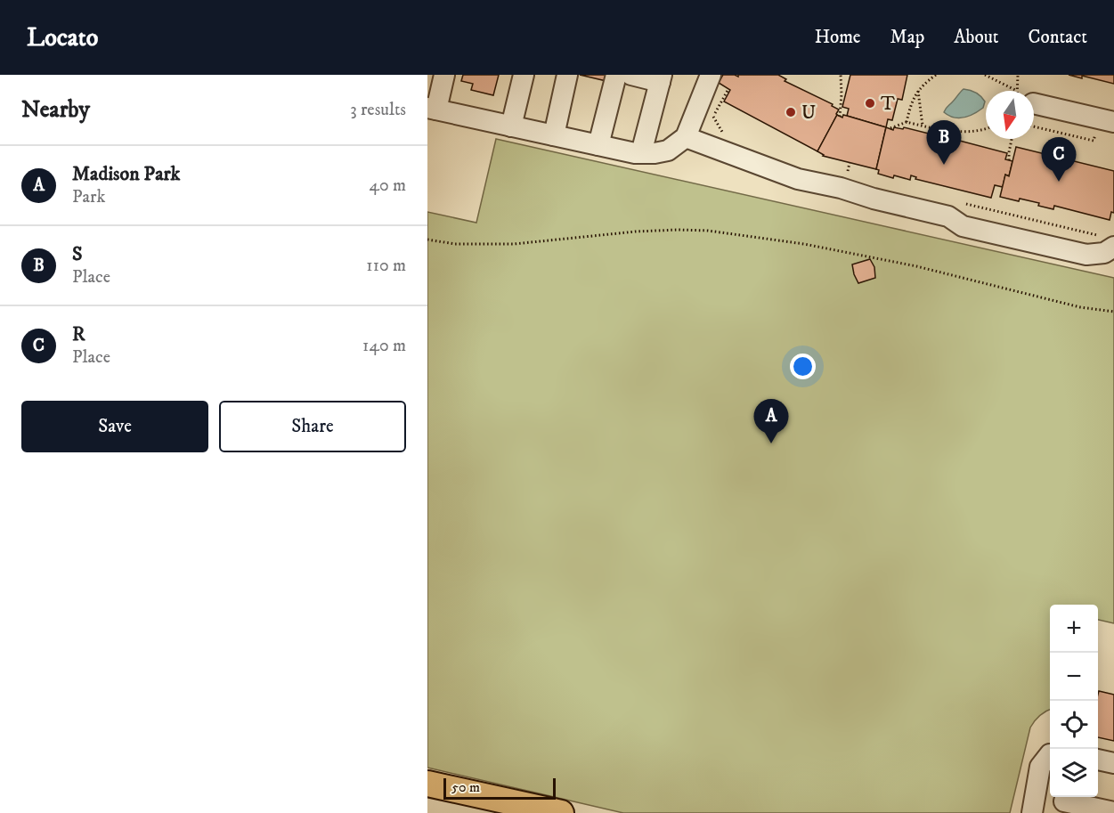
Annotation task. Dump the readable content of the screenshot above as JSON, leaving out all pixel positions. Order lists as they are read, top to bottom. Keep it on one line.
{"places":["T","U"],"scale_bar":"50 m","north":"bottom","page":{"header":"Locato","nav":["Home","Map","About","Contact"],"heading":["Nearby","3 results"],"pins":["B","C","A"],"list":[{"mark":"A","name":"Madison Park","note":"Park","value":"40 m"},{"mark":"B","name":"S","note":"Place","value":"110 m"},{"mark":"C","name":"R","note":"Place","value":"140 m"}],"buttons":["Save","Share"],"map_buttons":["+","−"],"scale":"50 m"}}
